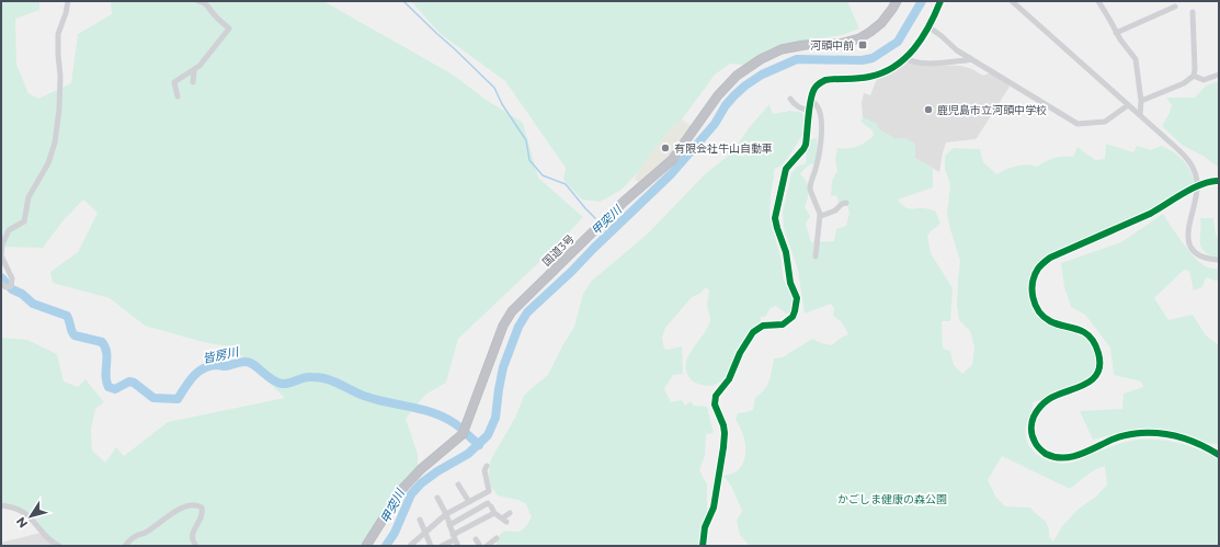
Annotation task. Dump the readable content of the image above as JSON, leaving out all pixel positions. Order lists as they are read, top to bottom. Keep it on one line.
{"streets":{"highway":["国道3号"]},"water":["甲突川","皆房川"],"parks":["かごしま健康の森公園"],"places":{"transit":["河頭中前"],"other":["鹿児島市立河頭中学校","有限会社牛山自動車"]},"north":"bottom left"}
